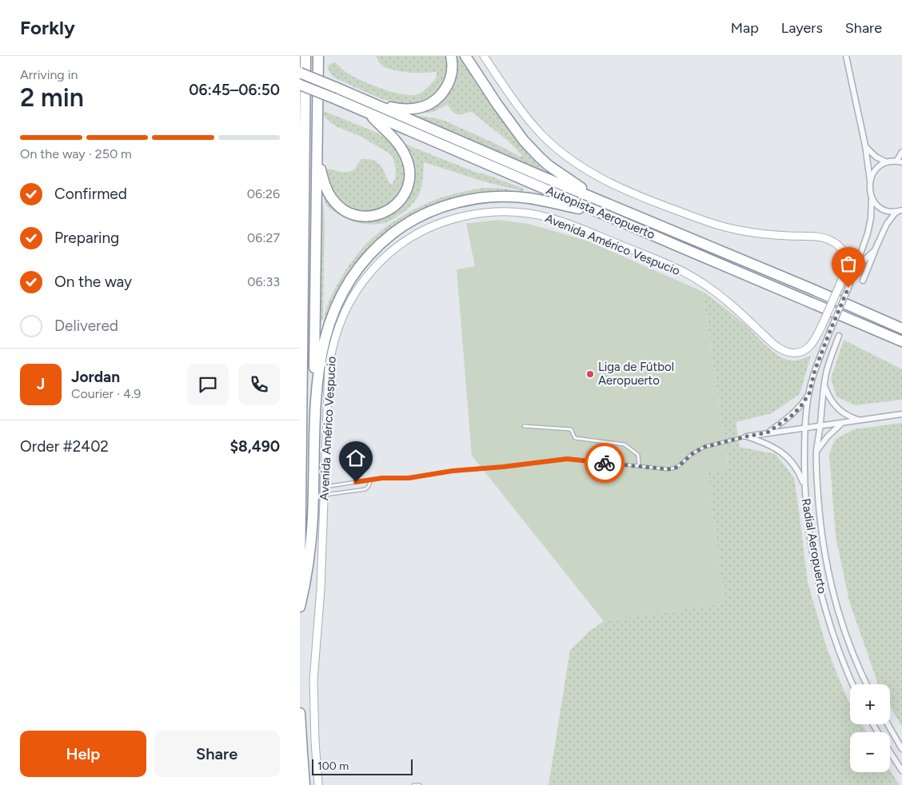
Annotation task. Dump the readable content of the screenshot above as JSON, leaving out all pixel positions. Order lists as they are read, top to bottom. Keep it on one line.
{"streets":{"highway":["Autopista Aeropuerto"],"street":["Avenida Américo Vespucio","Radial Aeropuerto"]},"places":["Liga de Fútbol Aeropuerto"],"scale_bar":"100 m","page":{"header":"Forkly","nav":["Map","Layers","Share"],"heading":["2 min","Arriving in","06:45–06:50"],"panel":["Jordan","Courier · 4.9","Order #2402","$8,490"],"bar":"On the way · 250 m","list":[["Confirmed","06:26"],["Preparing","06:27"],["On the way","06:33"],"Delivered"],"round":"J","map_buttons":["+","−"],"buttons":["Help","Share"],"scale":"100 m"}}
